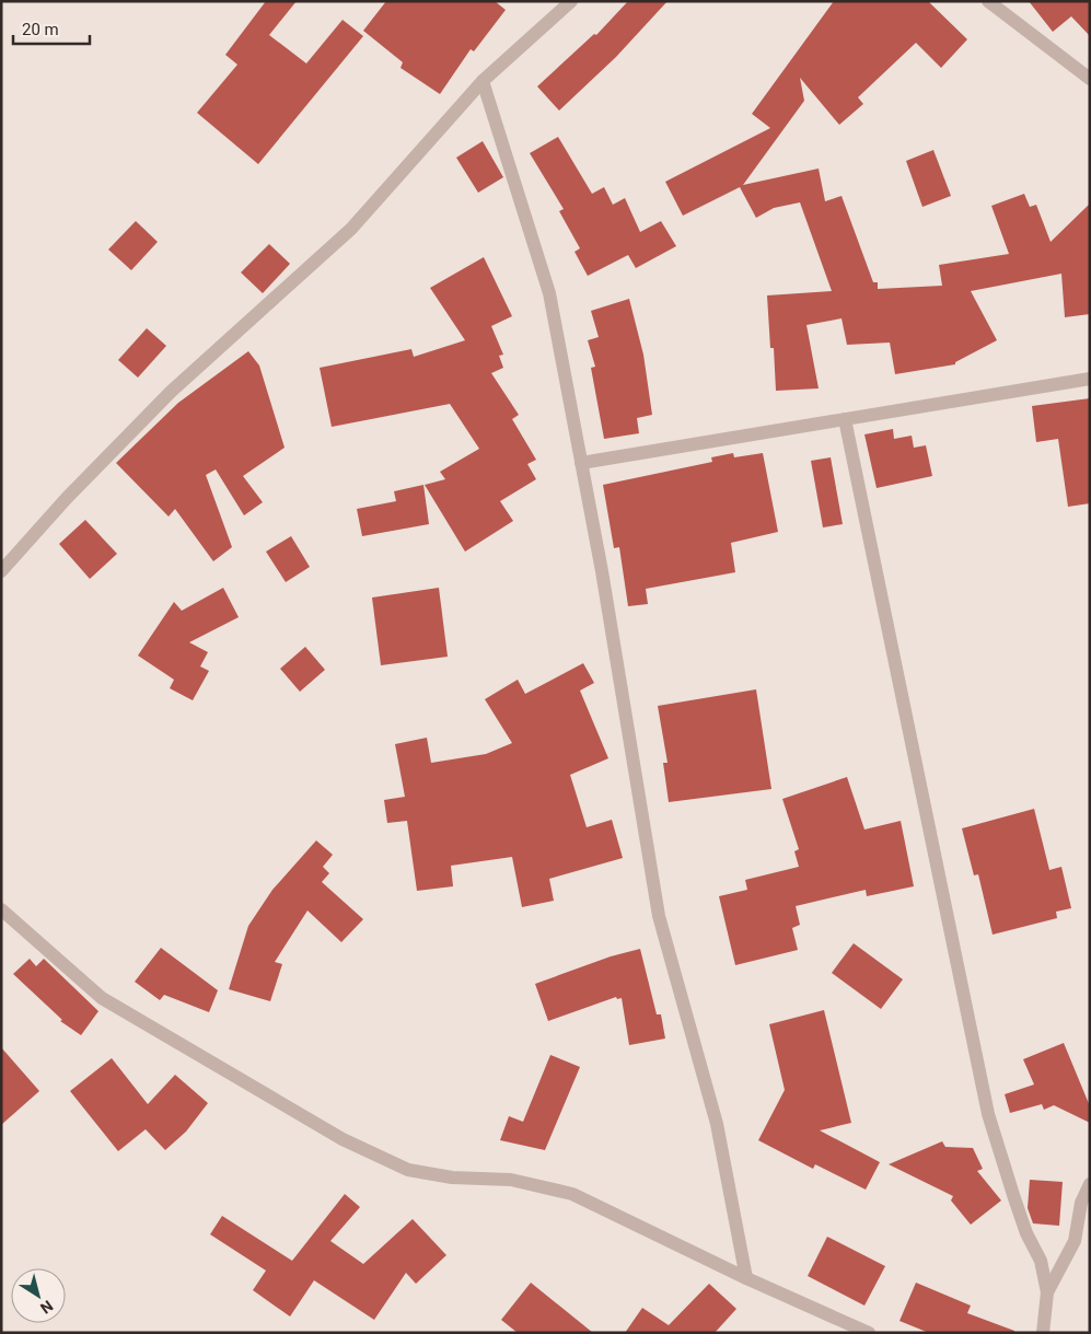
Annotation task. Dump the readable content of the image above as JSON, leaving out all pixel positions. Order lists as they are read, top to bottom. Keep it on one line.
{"scale_bar":"20 m","north":"bottom right"}
